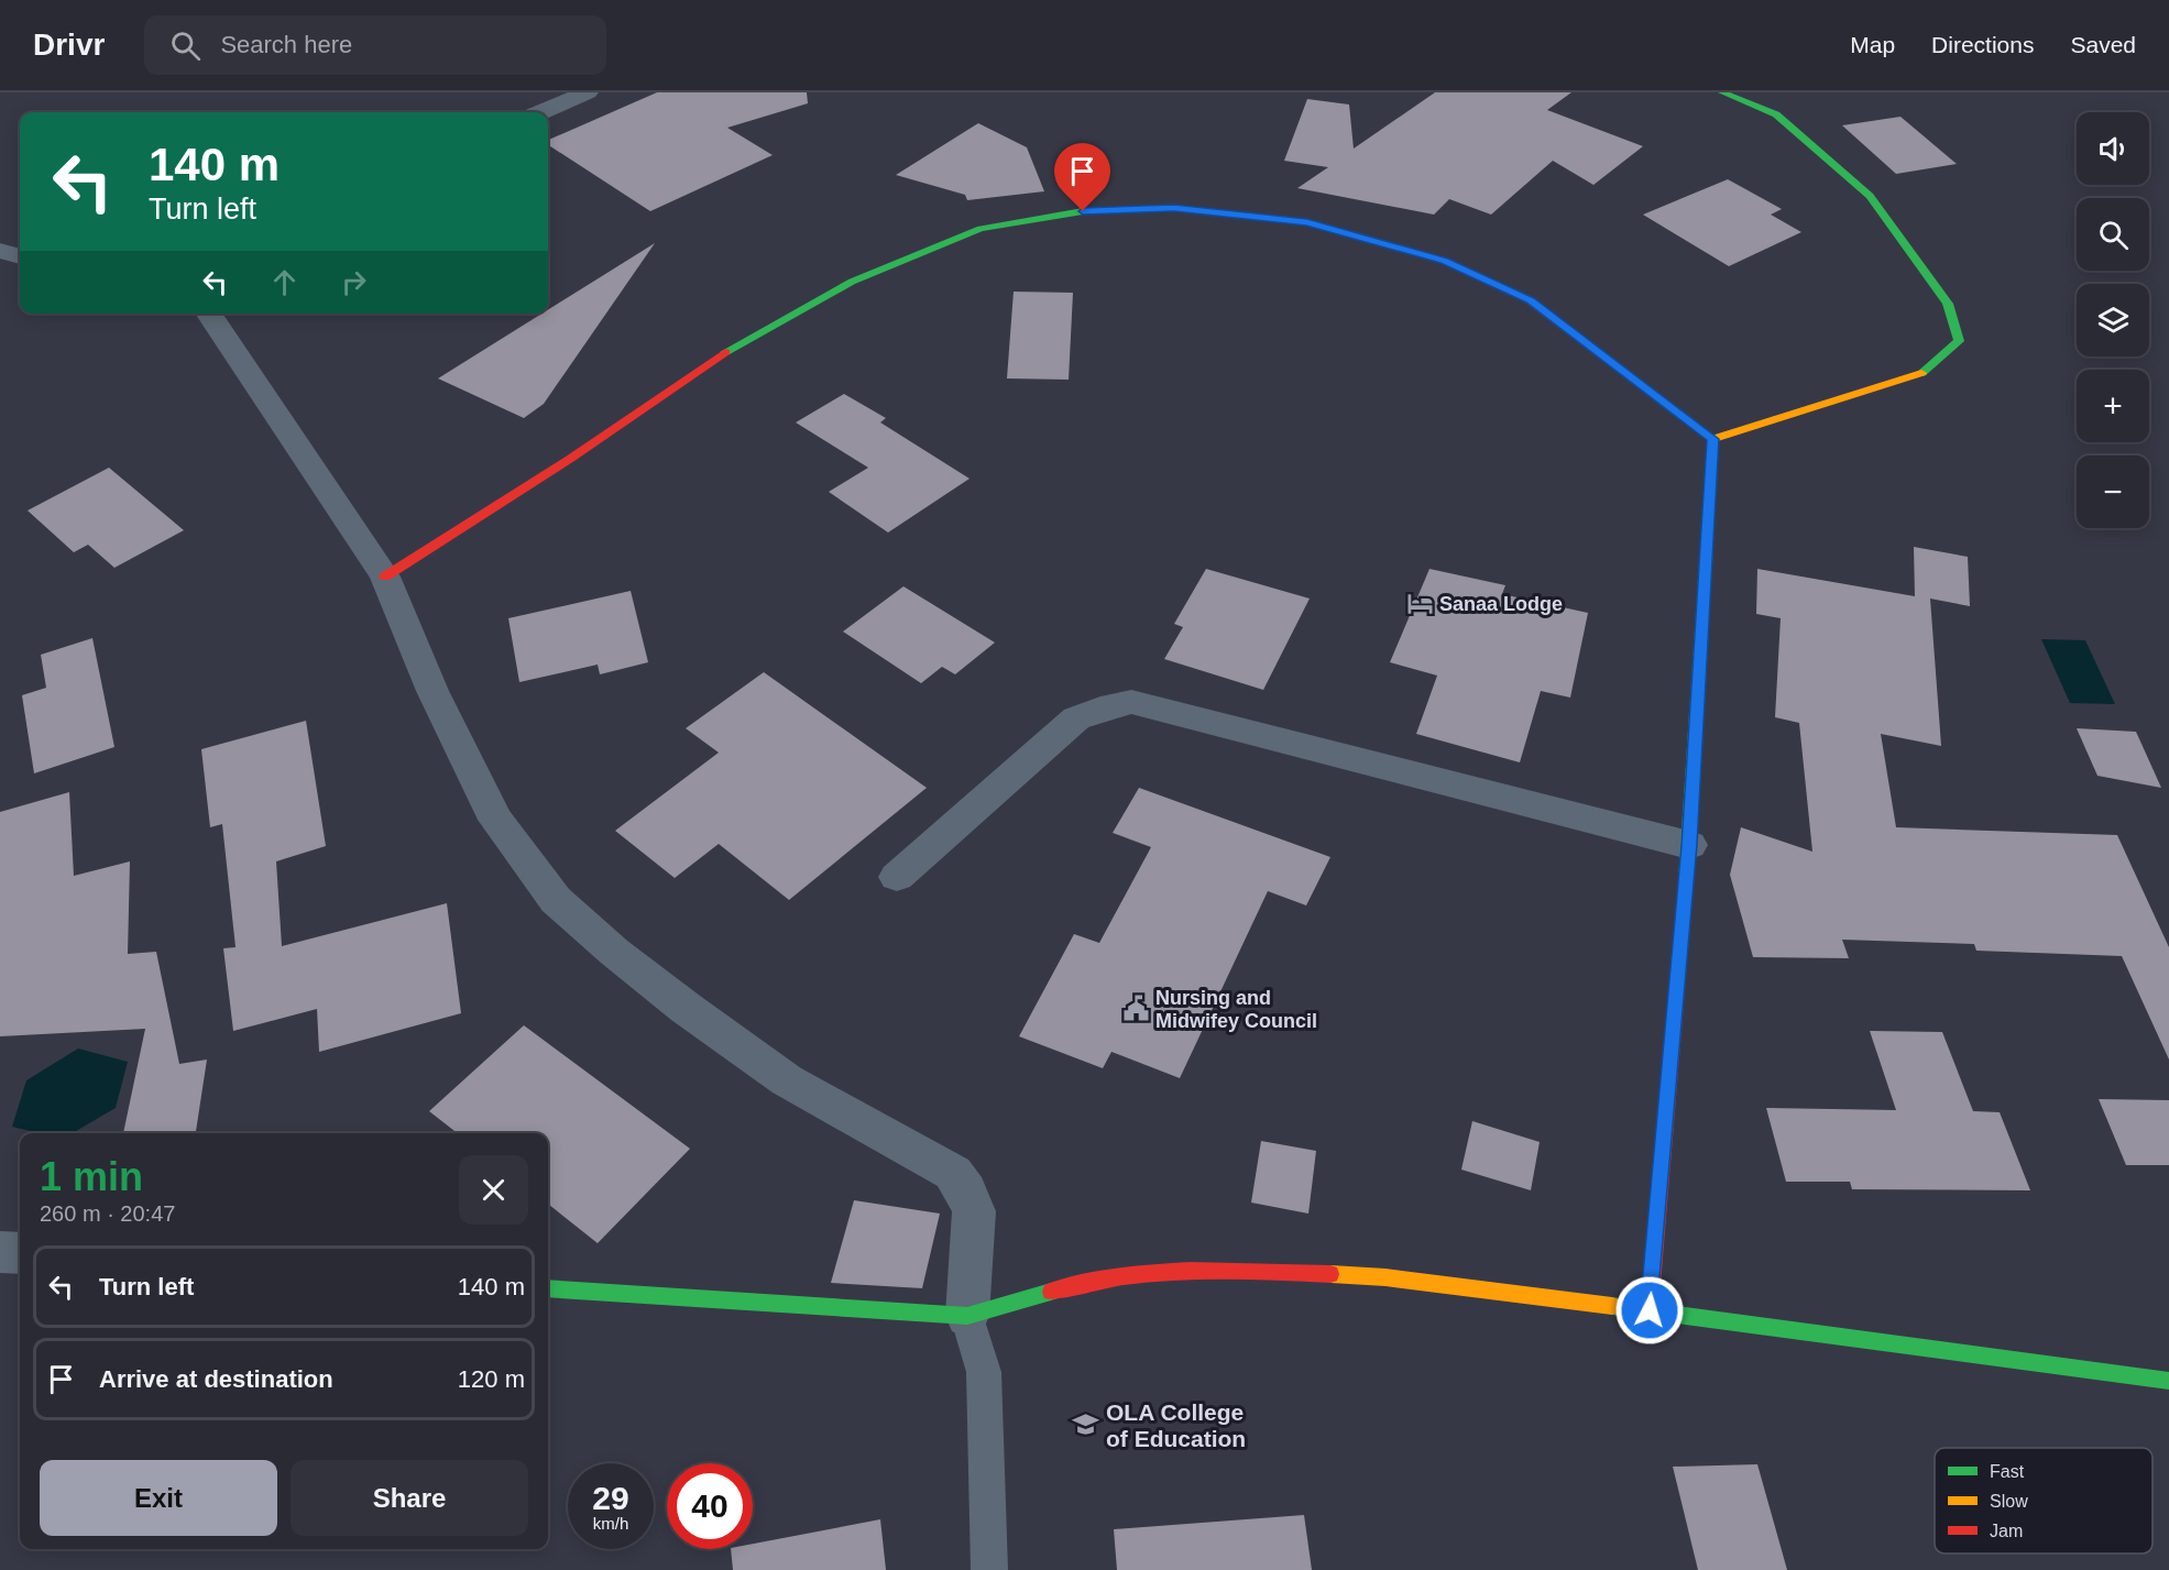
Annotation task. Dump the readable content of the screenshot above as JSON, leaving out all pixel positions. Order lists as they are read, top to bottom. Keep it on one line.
{"places":{"hotel":["Sanaa Lodge"],"public building":["Nursing and Midwifey Council"],"school or university":["OLA College of Education"]},"legend":["Fast","Slow","Jam"],"page":{"header":"Drivr","search":"Search here","nav":["Map","Directions","Saved"],"map_buttons":["+","−"],"turn":["140 m","Turn left"],"heading":["1 min","260 m · 20:47"],"list":[{"name":"Turn left","value":"140 m"},{"name":"Arrive at destination","value":"120 m"}],"buttons":["Exit","Share"],"speed":"29 km/h","limit":"40"}}
